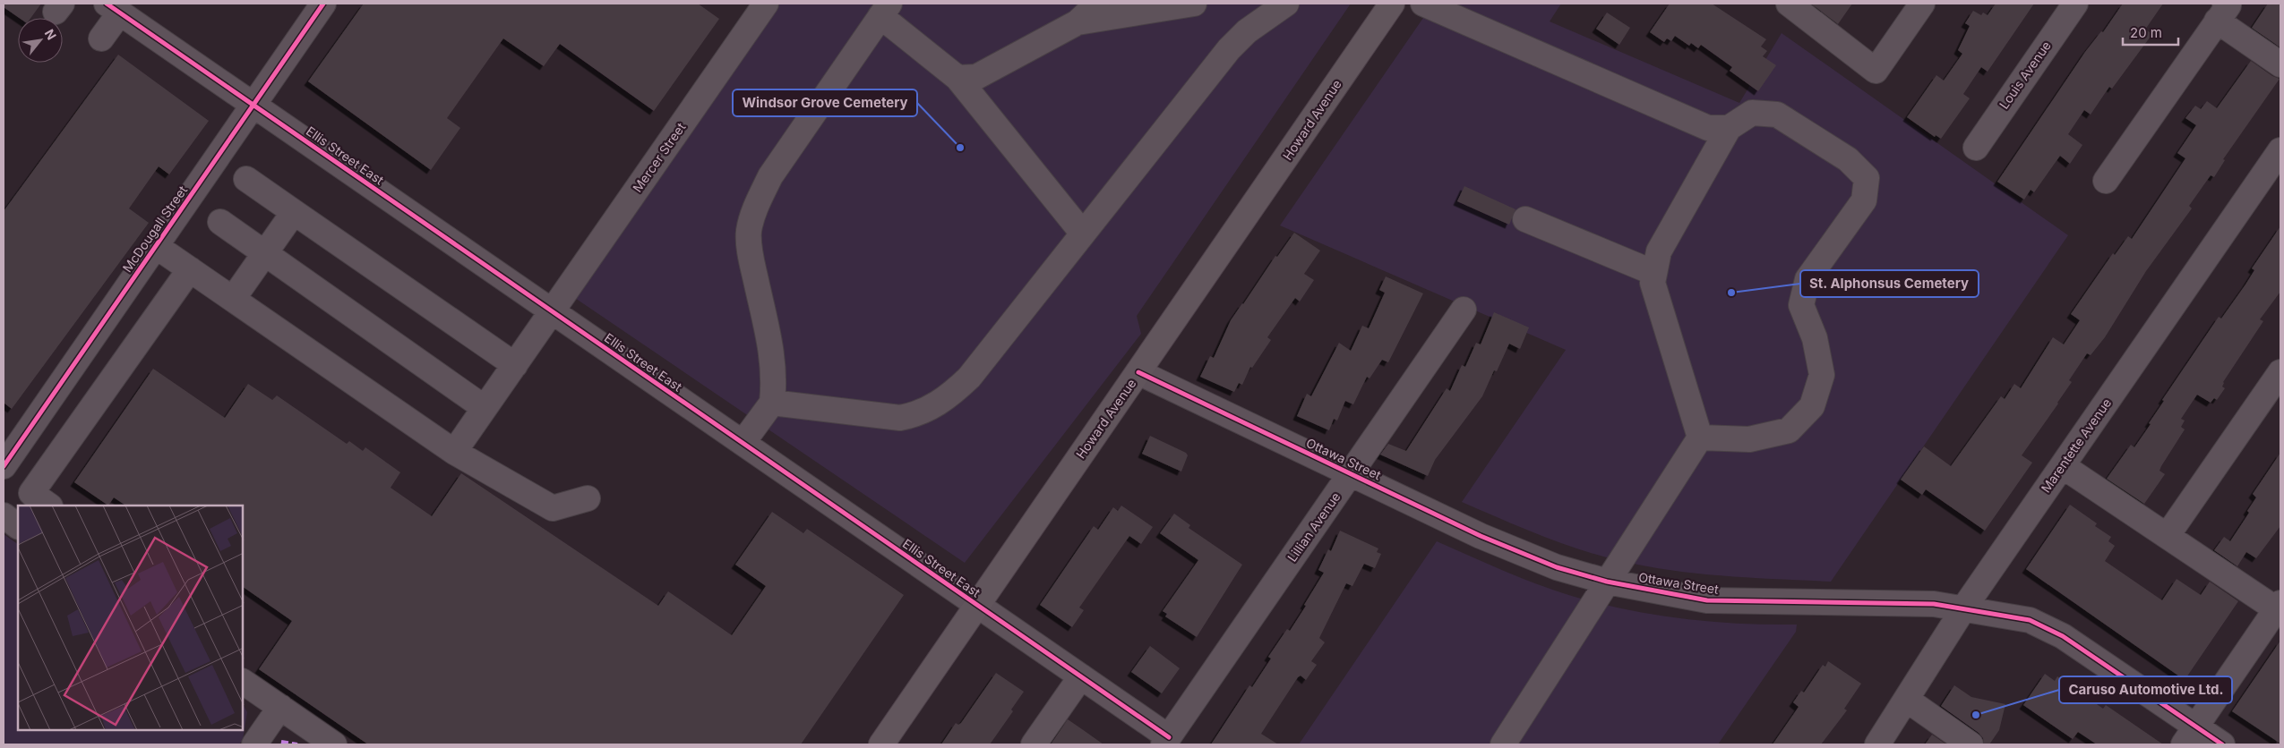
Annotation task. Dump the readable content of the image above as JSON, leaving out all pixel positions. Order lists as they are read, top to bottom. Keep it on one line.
{"streets":{"main road":["Howard Avenue"],"street":["Louis Avenue","Ellis Street East","Mercer Street","McDougall Street","Marentette Avenue","Ottawa Street","Lillian Avenue"]},"crossings":[["Howard Avenue","Ellis Street East"],["Howard Avenue","Ottawa Street"],["Ellis Street East","Mercer Street"],["Ellis Street East","McDougall Street"],["Ellis Street East","Lillian Avenue"],["Marentette Avenue","Ottawa Street"],["Ottawa Street","Lillian Avenue"]],"places":["Windsor Grove Cemetery","St. Alphonsus Cemetery","Caruso Automotive Ltd."],"scale_bar":"20 m","north":"top right"}
